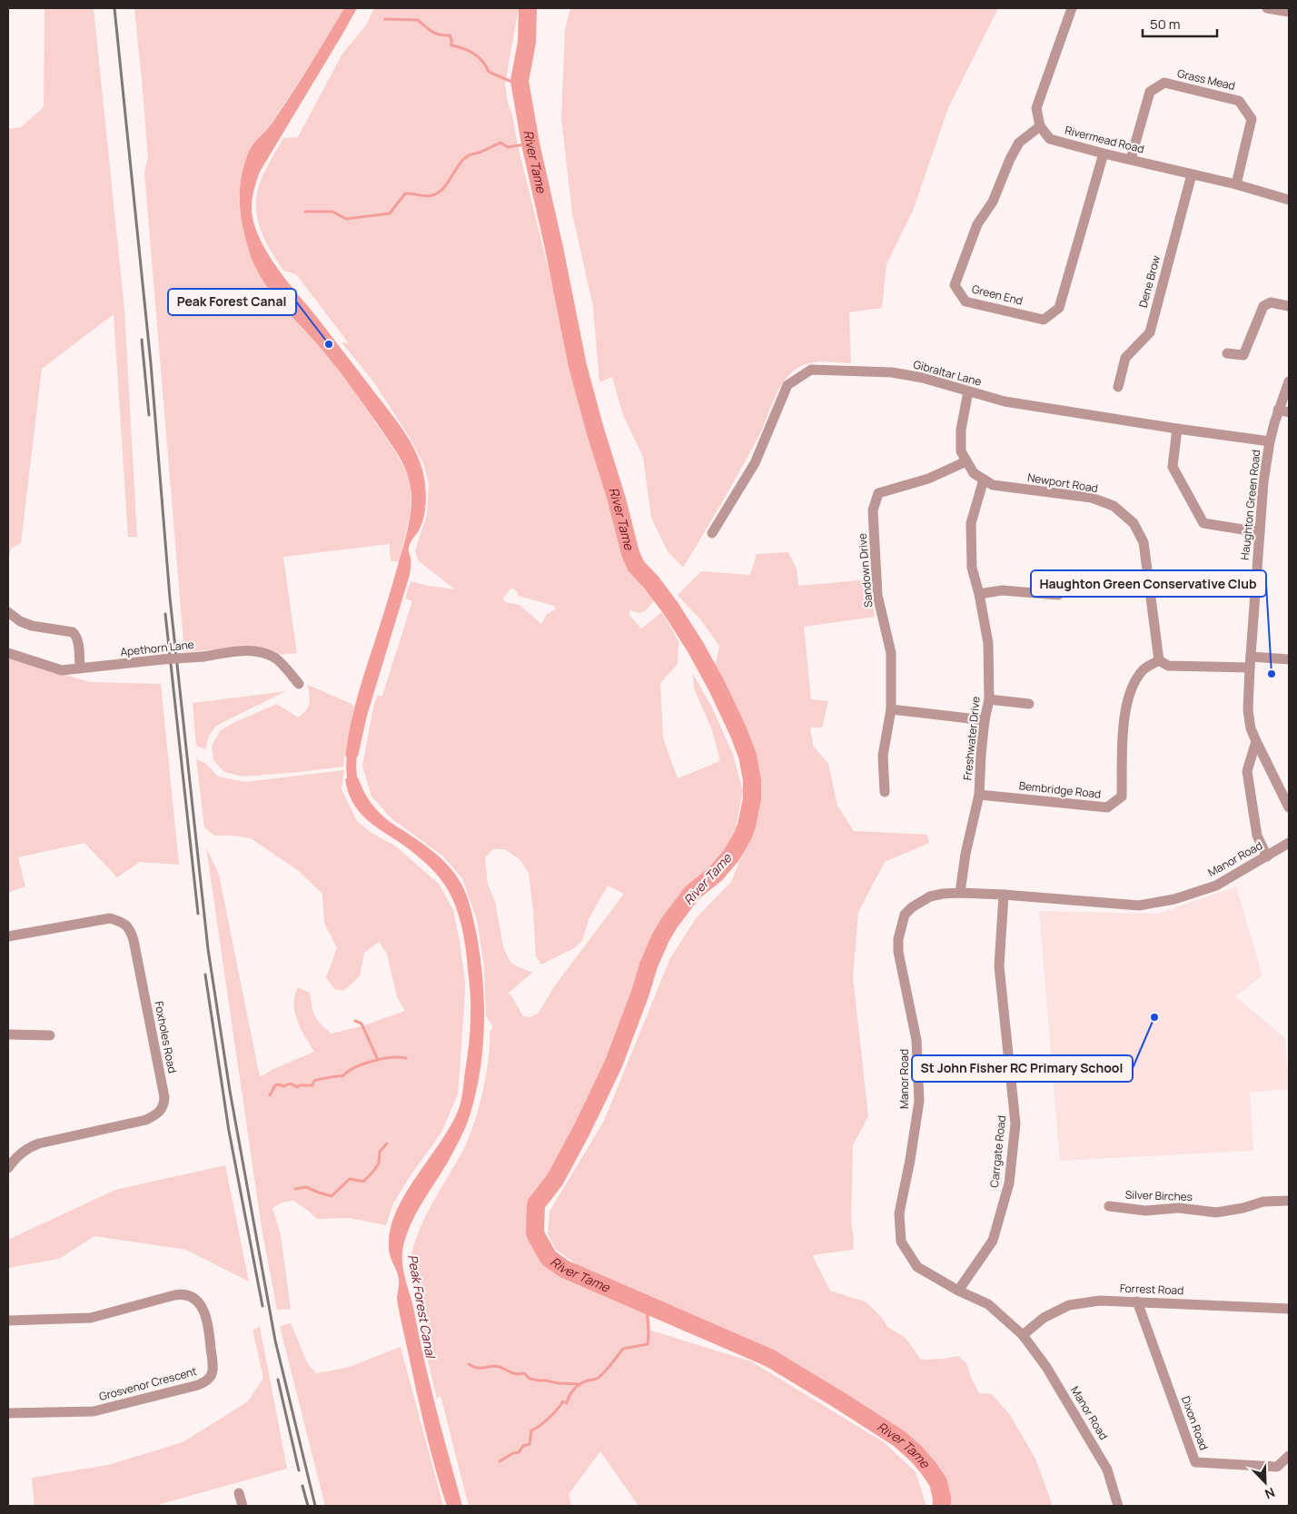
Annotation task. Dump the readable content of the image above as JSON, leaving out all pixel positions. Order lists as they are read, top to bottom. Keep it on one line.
{"streets":{"street":["Grass Mead","Rivermead Road","Dene Brow","Green End","Gibraltar Lane","Newport Road","Haughton Green Road","Sandown Drive","Apethorn Lane","Freshwater Drive","Bembridge Road","Manor Road","Foxholes Road","Carrgate Road","Silver Birches","Forrest Road","Grosvenor Crescent","Dixon Road"]},"crossings":[["Grass Mead","Rivermead Road"],["Rivermead Road","Dene Brow"],["Rivermead Road","Green End"],["Gibraltar Lane","Newport Road"],["Gibraltar Lane","Haughton Green Road"],["Newport Road","Sandown Drive"],["Newport Road","Freshwater Drive"],["Newport Road","Bembridge Road"],["Freshwater Drive","Bembridge Road"],["Freshwater Drive","Manor Road"],["Manor Road","Carrgate Road"],["Manor Road","Forrest Road"],["Forrest Road","Dixon Road"]],"water":["River Tame","Peak Forest Canal"],"places":["Peak Forest Canal","Haughton Green Conservative Club","St John Fisher RC Primary School"],"scale_bar":"50 m","north":"bottom right"}
